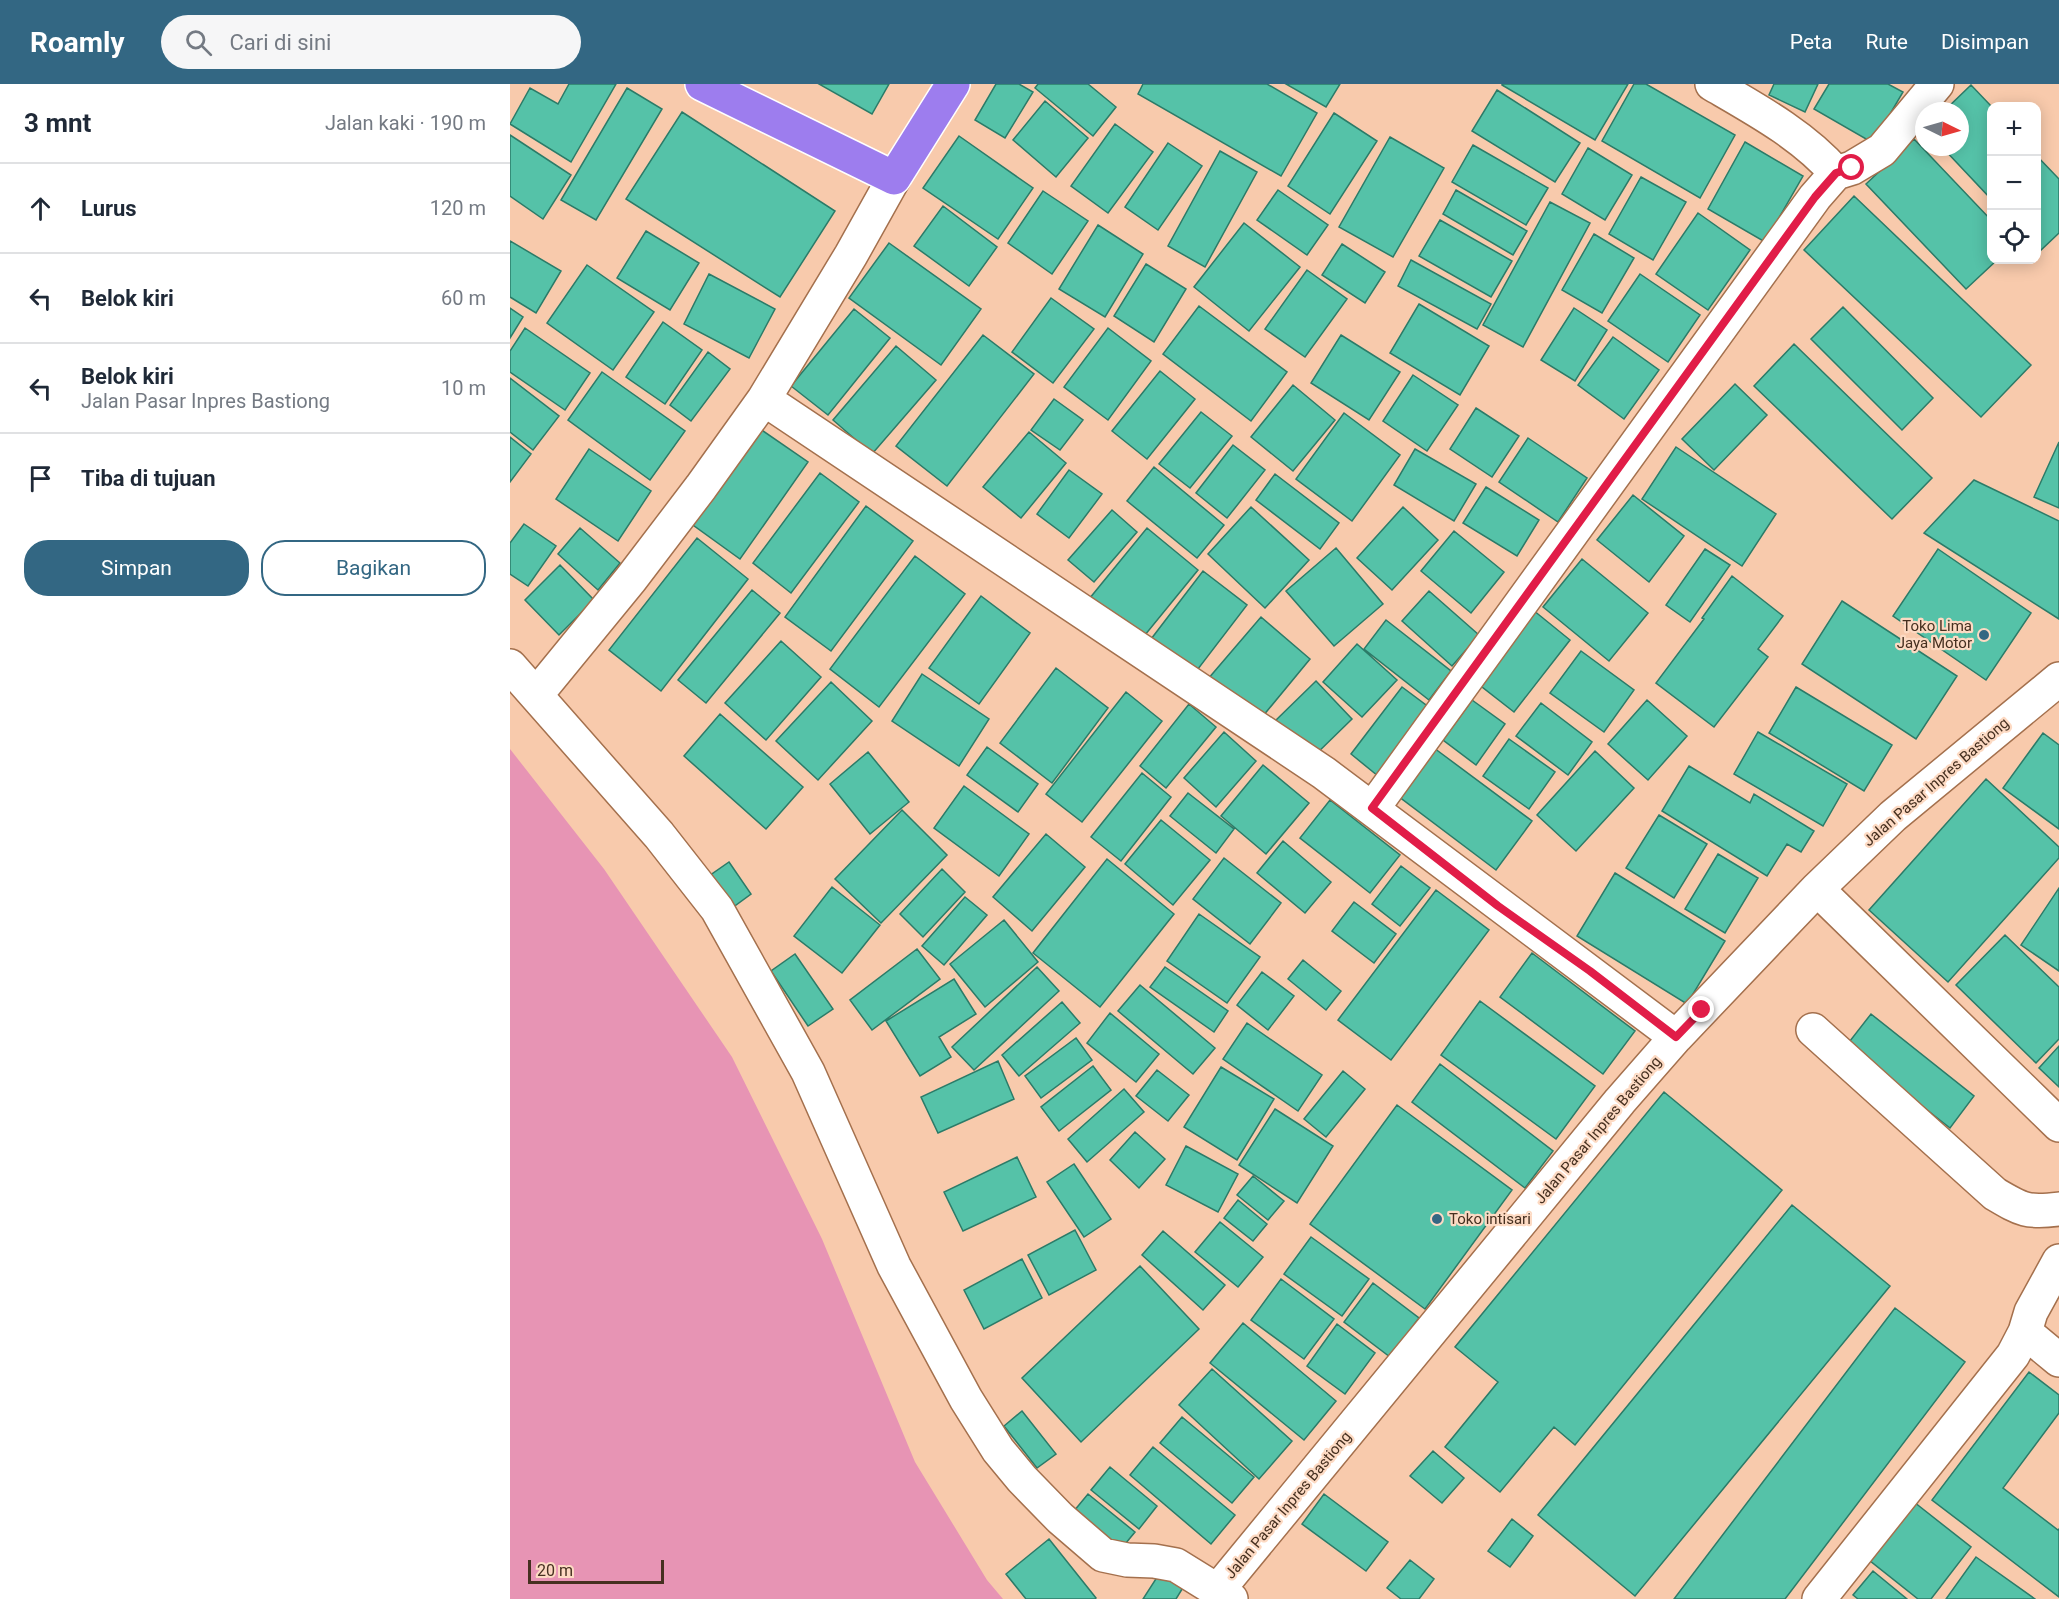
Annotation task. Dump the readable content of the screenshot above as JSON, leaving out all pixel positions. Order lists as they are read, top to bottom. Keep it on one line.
{"streets":{"street":["Jalan Pasar Inpres Bastiong"]},"places":["Toko Lima Jaya Motor","Toko intisari"],"scale_bar":"20 m","north":"right","page":{"header":"Roamly","search":"Cari di sini","nav":["Peta","Rute","Disimpan"],"heading":["3 mnt","Jalan kaki · 190 m"],"map_buttons":["+","−"],"list":[["Lurus","120 m"],["Belok kiri","60 m"],["Belok kiri","Jalan Pasar Inpres Bastiong","10 m"],"Tiba di tujuan"],"buttons":["Simpan","Bagikan"],"scale":"20 m"}}
